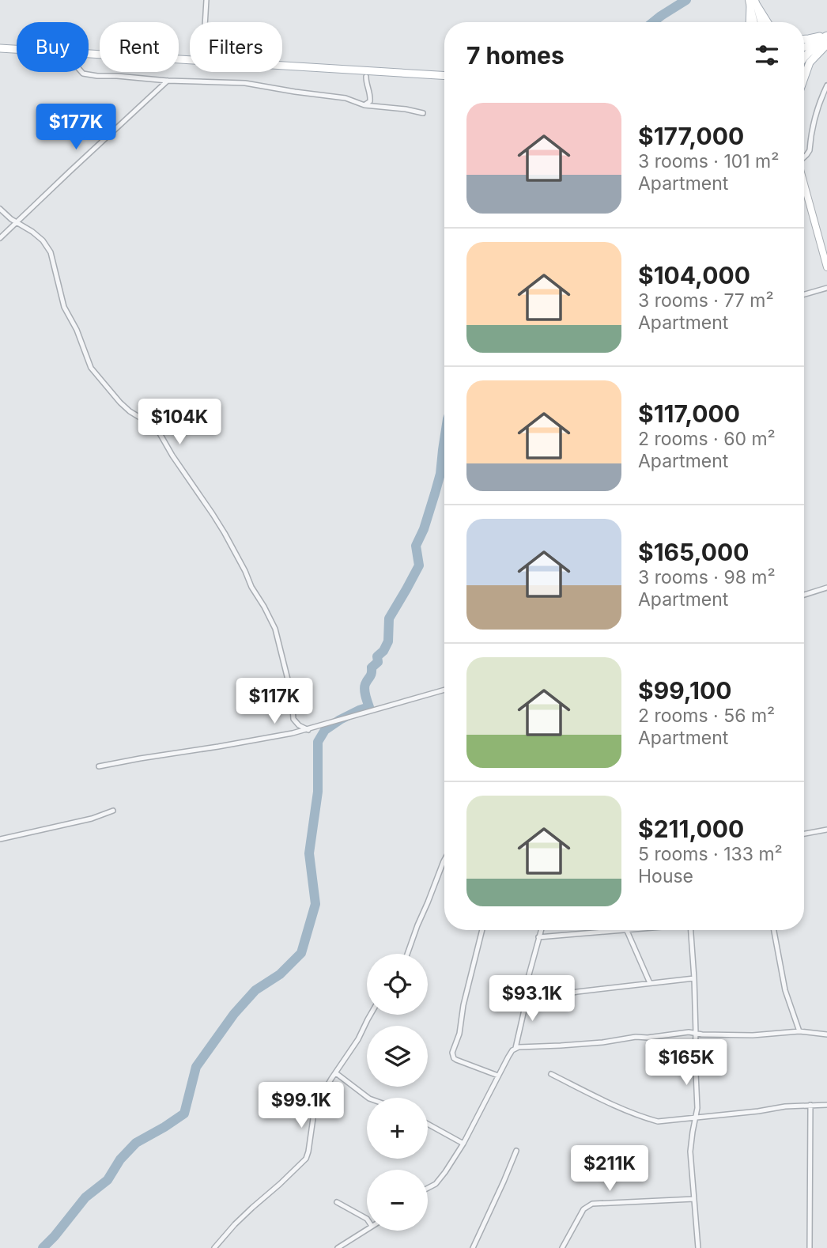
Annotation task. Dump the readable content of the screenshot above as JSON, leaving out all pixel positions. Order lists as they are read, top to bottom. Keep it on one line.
{"page":{"chip":["Buy","Rent","Filters"],"heading":"7 homes","list":[{"name":"$177,000","note":"3 rooms · 101 m² · Apartment"},{"name":"$104,000","note":"3 rooms · 77 m² · Apartment"},{"name":"$117,000","note":"2 rooms · 60 m² · Apartment"},{"name":"$165,000","note":"3 rooms · 98 m² · Apartment"},{"name":"$99,100","note":"2 rooms · 56 m² · Apartment"},{"name":"$211,000","note":"5 rooms · 133 m² · House"}],"price":["$177K","$104K","$117K","$93.1K","$165K","$99.1K","$211K"],"map_buttons":["+","−"]}}
